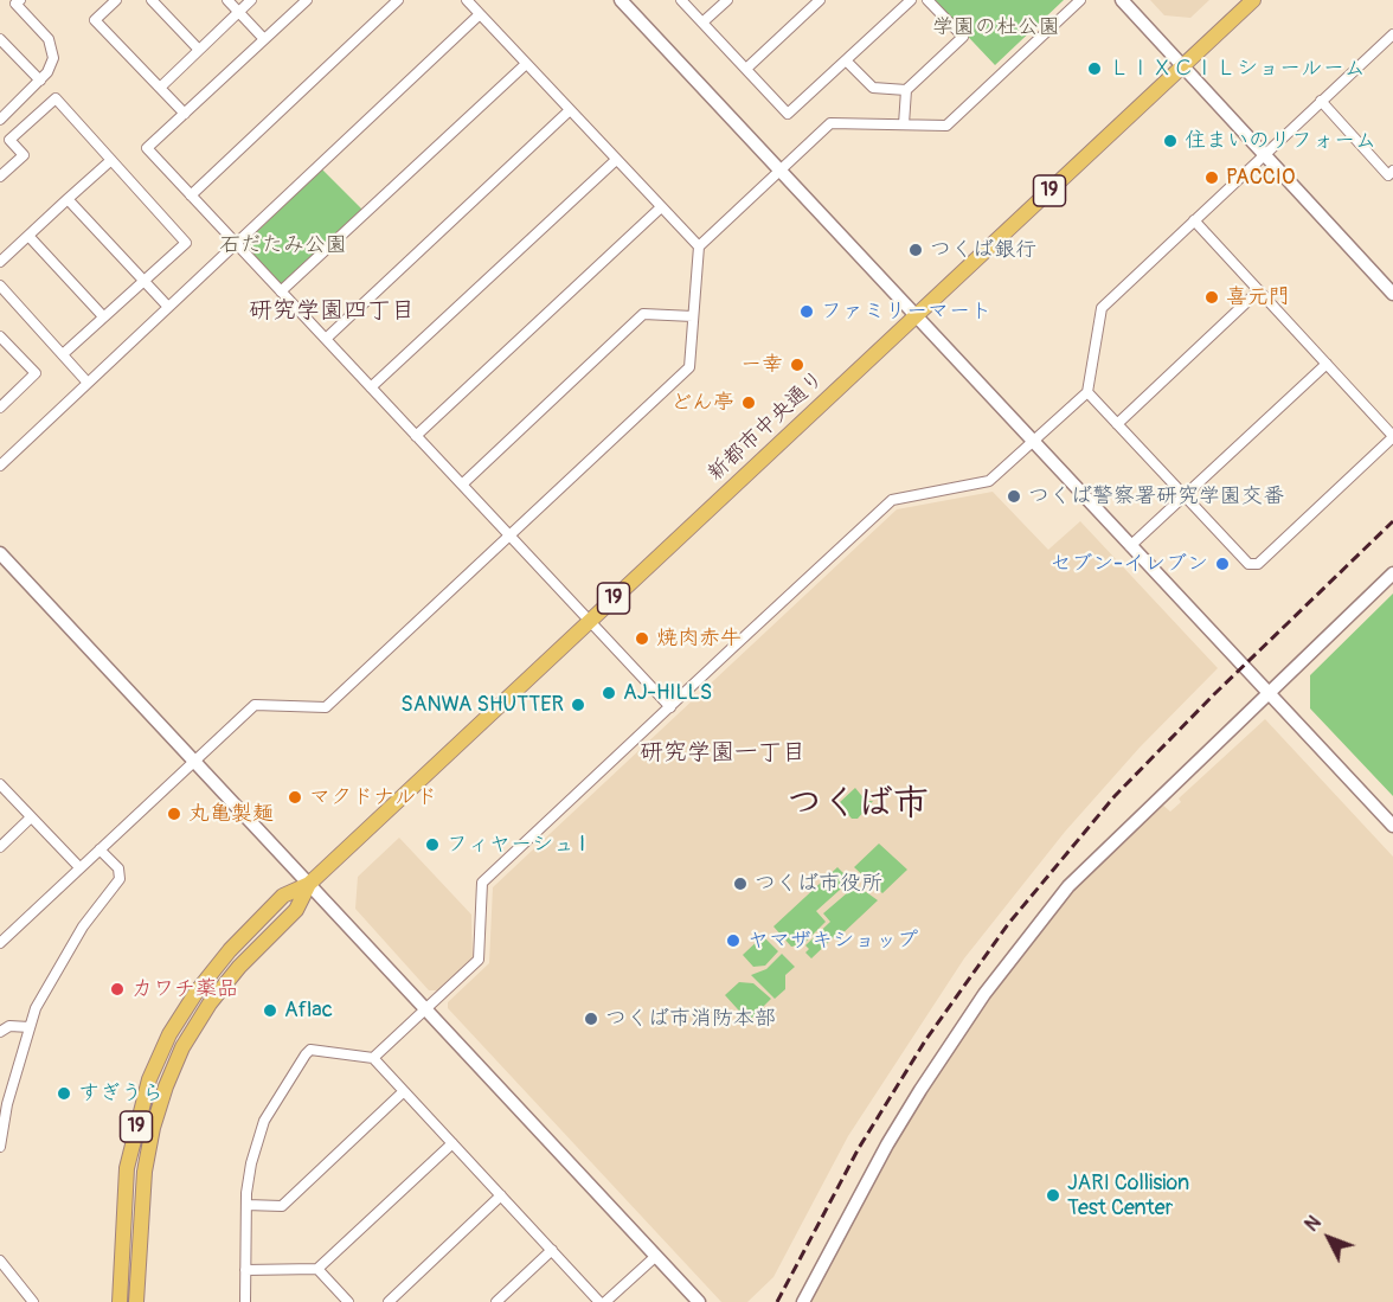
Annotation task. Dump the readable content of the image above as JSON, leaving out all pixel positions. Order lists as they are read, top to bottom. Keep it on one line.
{"streets":{"main road":["19","新都市中央通り"]},"districts":["研究学園四丁目","研究学園一丁目","つくば市"],"parks":["学園の杜公園","石だたみ公園"],"places":["ＬＩＸＣＩＬショールーム","住まいのリフォーム","PACCIO","つくば銀行","喜元門","ファミリーマート","ー幸","どん亭","つくば警察署研究学園交番","セブン-イレブン","焼肉赤牛","AJ-HILLS","SANWA SHUTTER","マクドナルド","丸亀製麺","フィヤーシュ I","つくば市役所","ヤマザキショップ","カワチ薬品","Aflac","つくば市消防本部","すぎうら","JARI Collision Test Center"],"north":"top left"}
